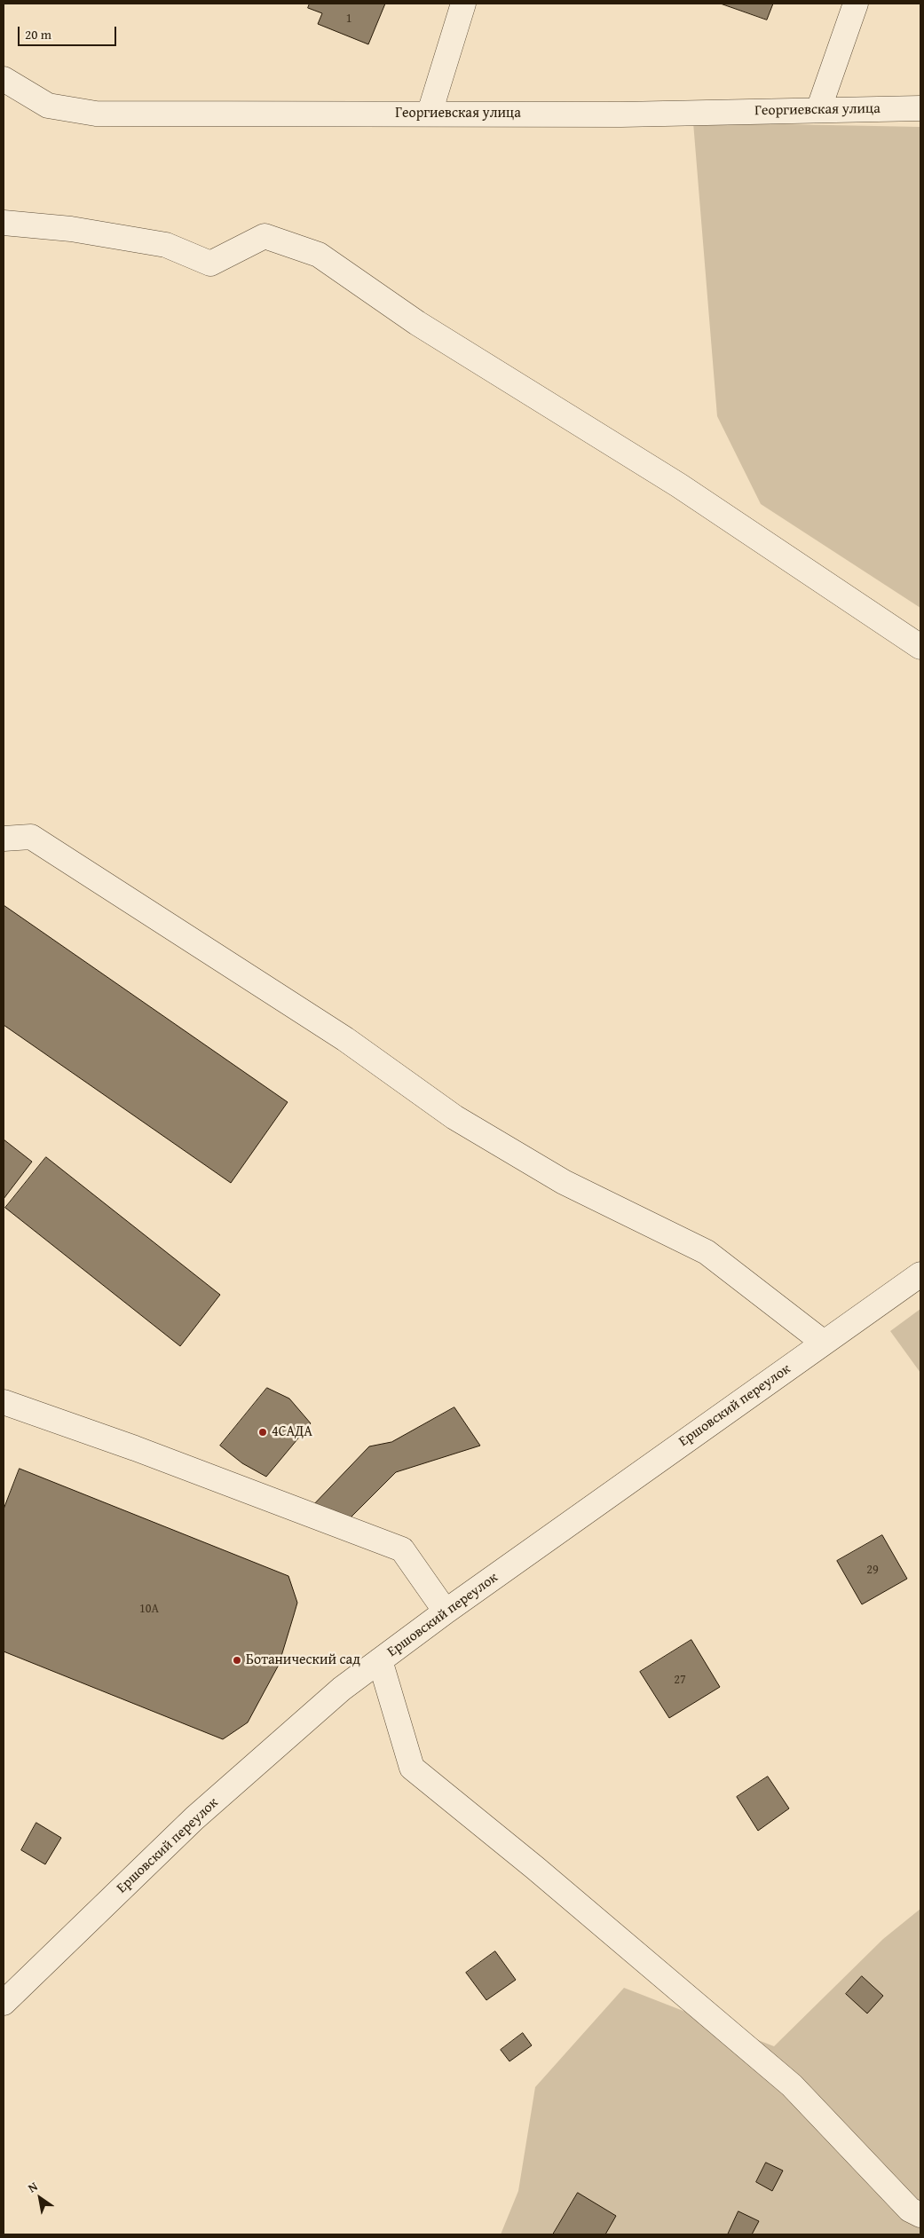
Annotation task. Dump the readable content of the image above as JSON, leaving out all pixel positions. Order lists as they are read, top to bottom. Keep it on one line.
{"streets":{"street":["Георгиевская улица","Ершовский переулок"]},"places":["4САДА","Ботанический сад"],"house_numbers":["1","29","10А","27"],"scale_bar":"20 m","north":"top left"}
